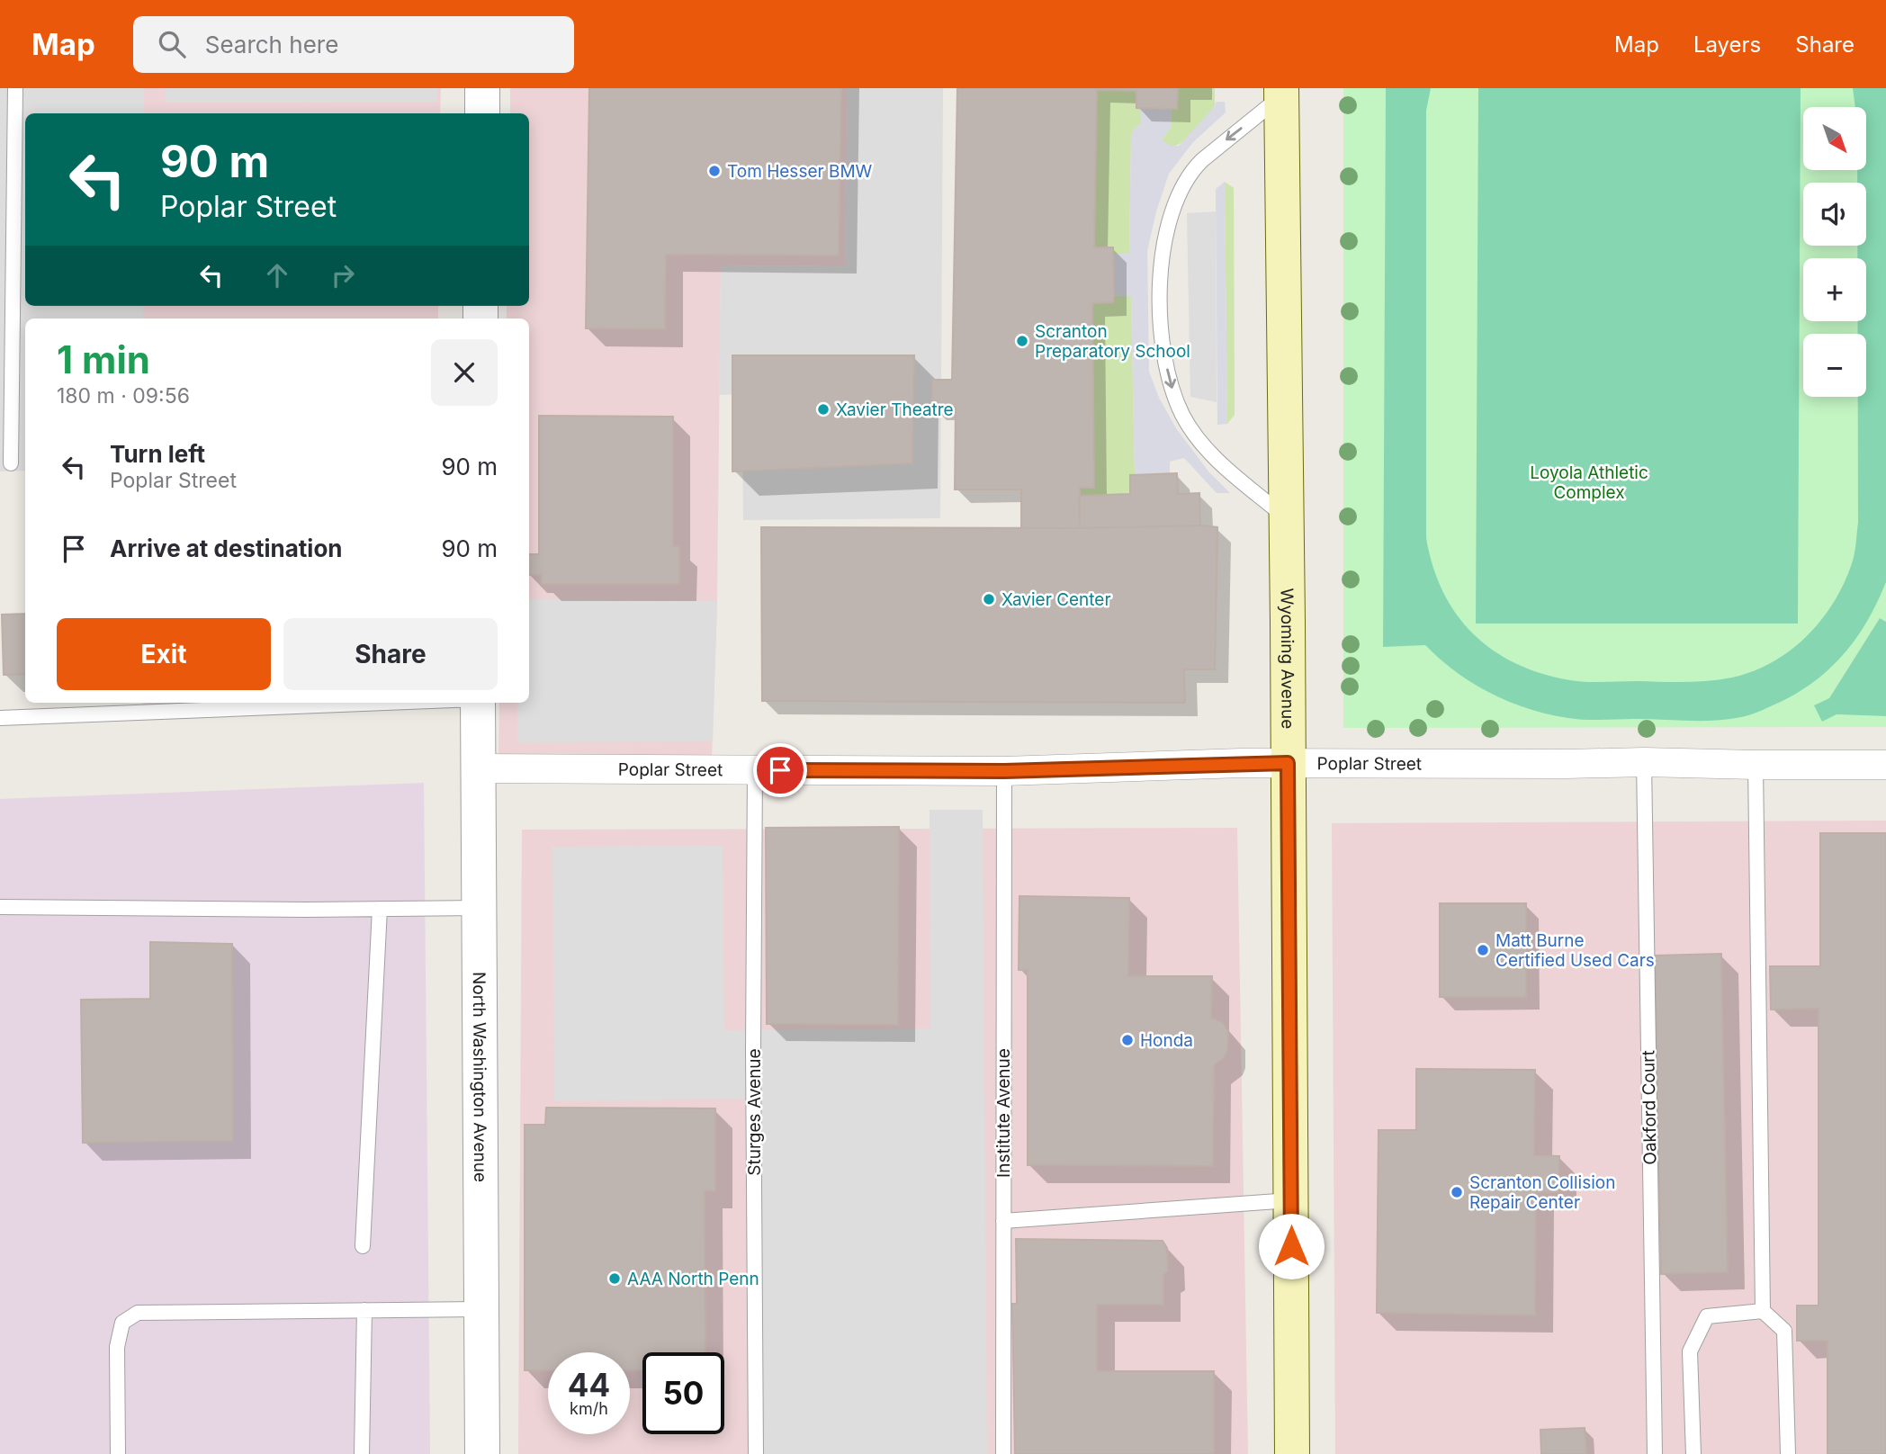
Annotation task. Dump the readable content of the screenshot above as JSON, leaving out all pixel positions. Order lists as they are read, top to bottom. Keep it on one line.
{"streets":{"main road":["Wyoming Avenue"],"street":["Poplar Street","North Washington Avenue"],"lane":["Oakford Court","Sturges Avenue","Institute Avenue"]},"crossings":[["Wyoming Avenue","Poplar Street"],["Poplar Street","North Washington Avenue"],["Poplar Street","Oakford Court"],["Poplar Street","Sturges Avenue"],["Poplar Street","Institute Avenue"]],"parks":["Loyola Athletic Complex"],"places":["Tom Hesser BMW","Scranton Preparatory School","Xavier Theatre","Xavier Center","Matt Burne Certified Used Cars","Honda","Scranton Collision Repair Center","AAA North Penn"],"north":"bottom right","page":{"header":"Map","search":"Search here","nav":["Map","Layers","Share"],"map_buttons":["+","−"],"turn":["90 m","Poplar Street"],"heading":["1 min","180 m · 09:56"],"list":[{"name":"Turn left","note":"Poplar Street","value":"90 m"},{"name":"Arrive at destination","value":"90 m"}],"buttons":["Exit","Share"],"speed":"44 km/h","limit":"50"}}
